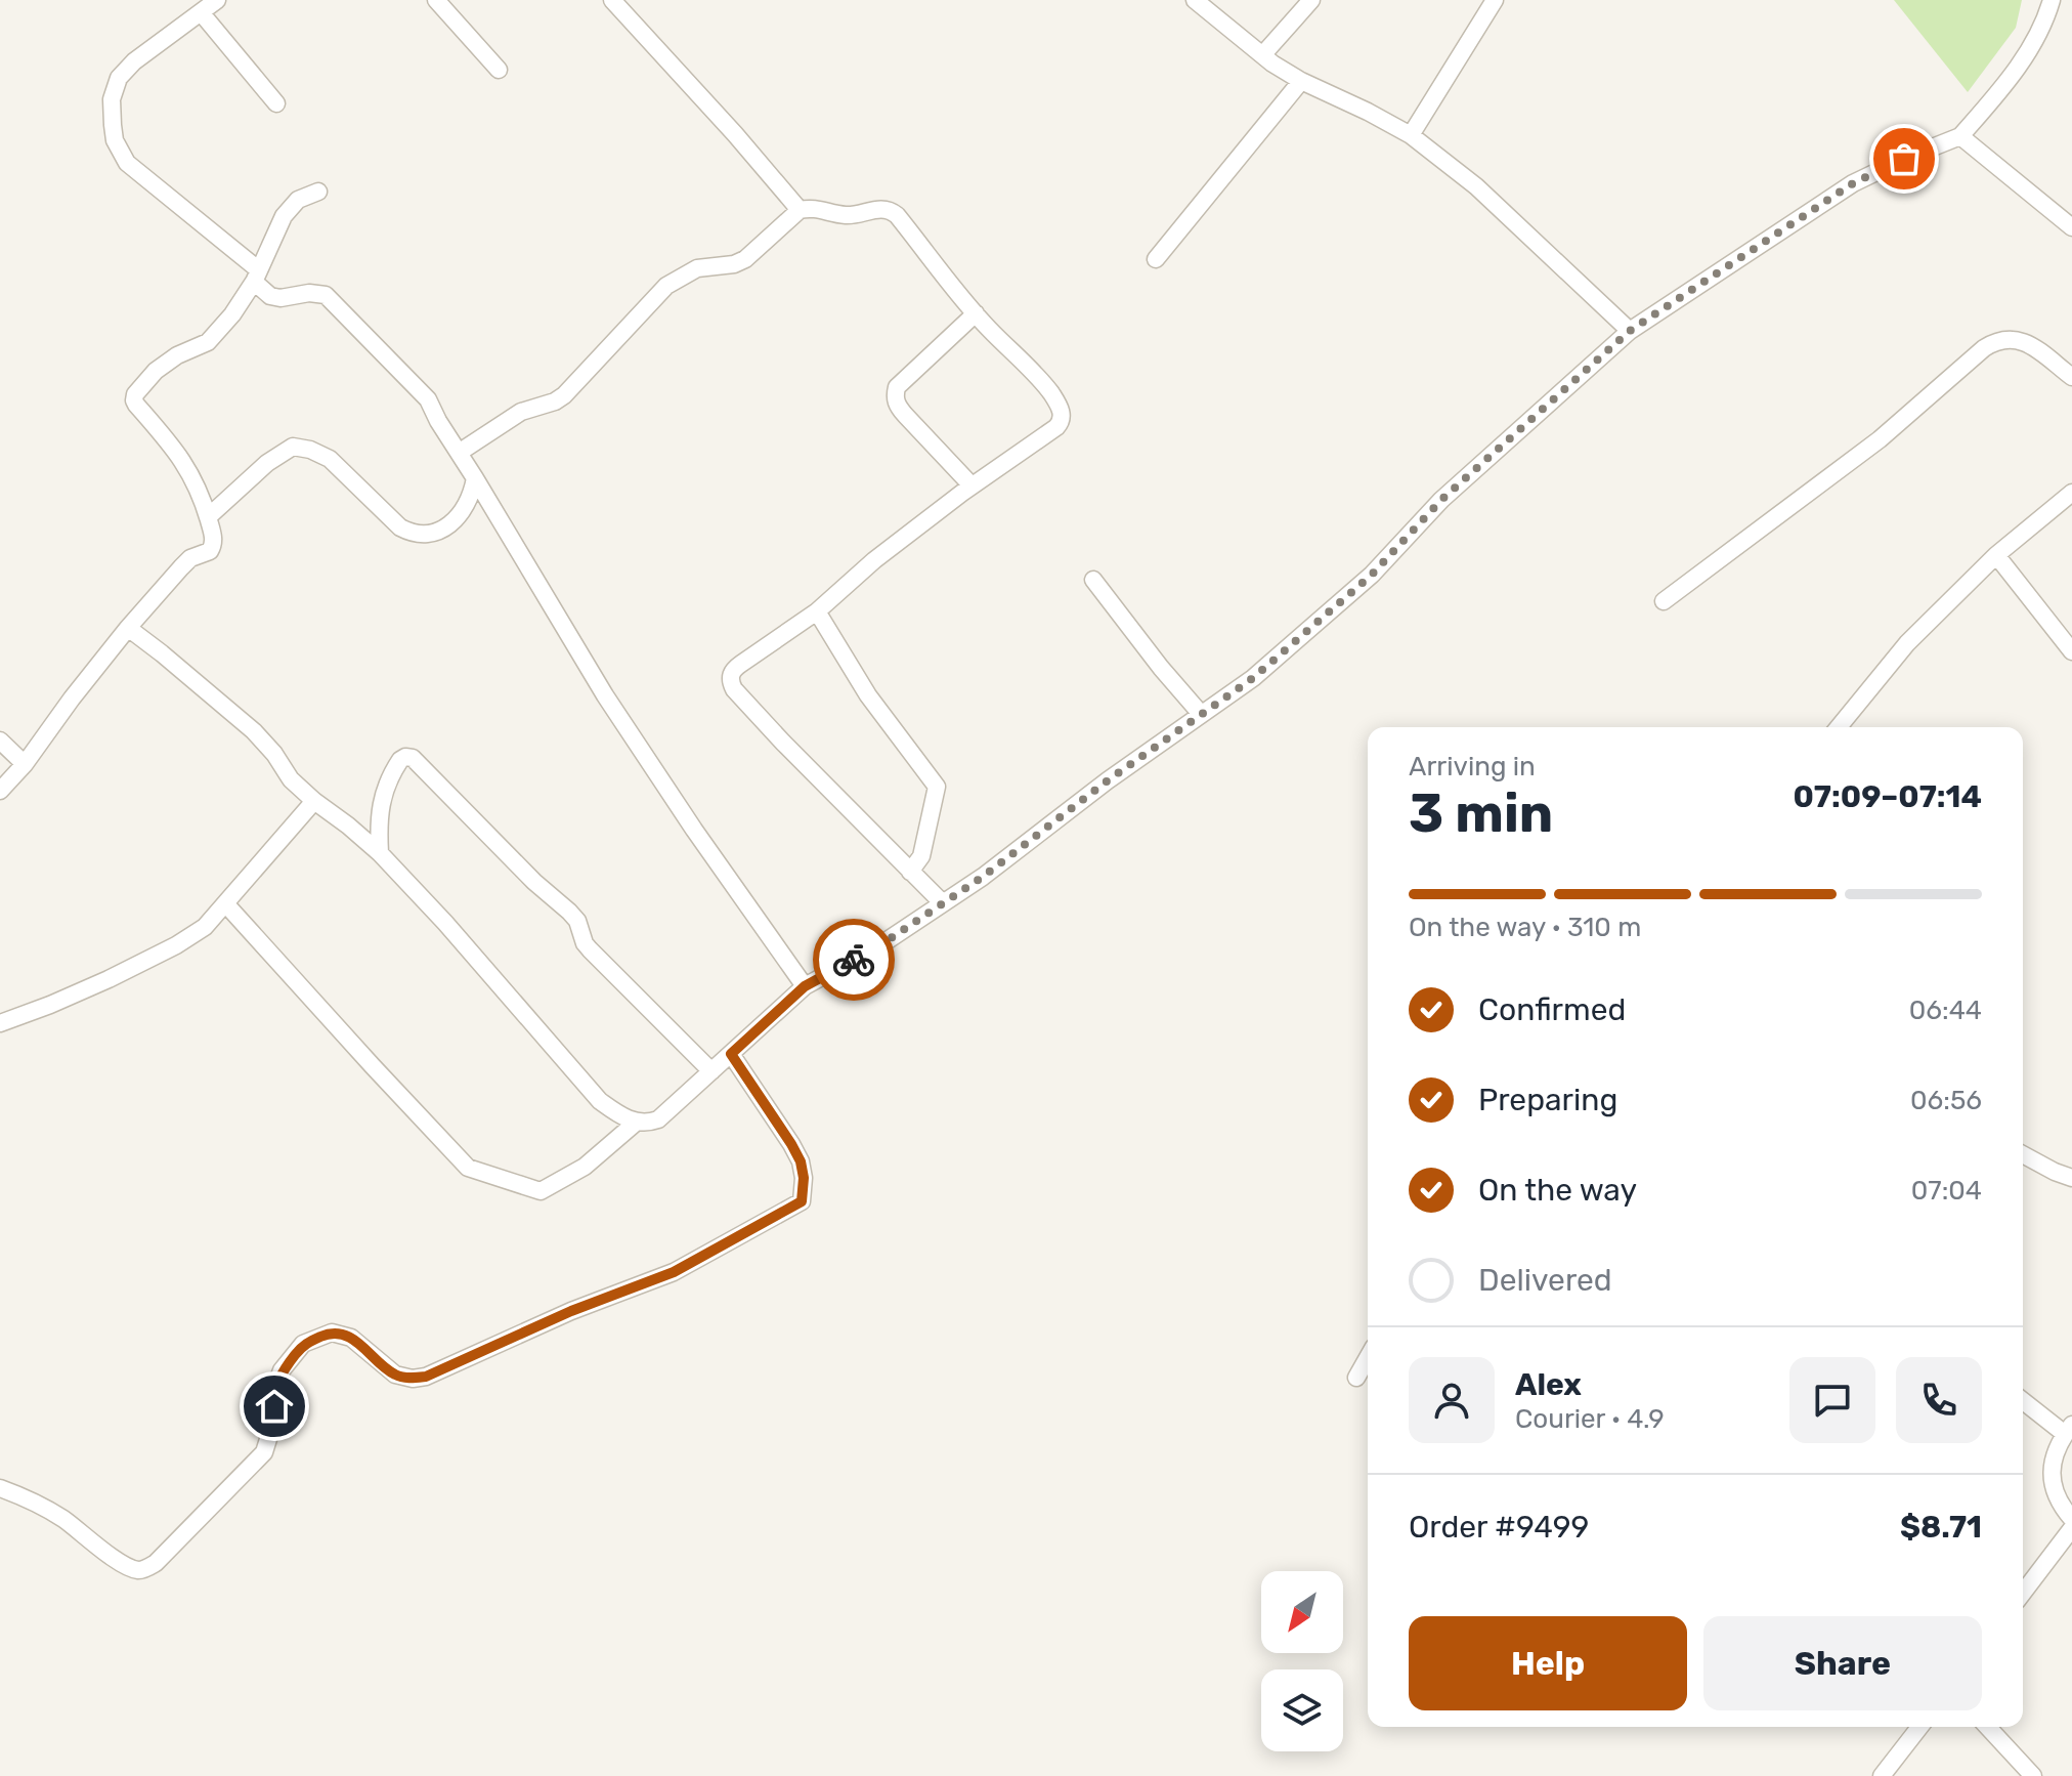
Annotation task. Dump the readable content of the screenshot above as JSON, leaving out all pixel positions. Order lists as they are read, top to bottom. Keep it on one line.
{"north":"bottom left","page":{"heading":["3 min","Arriving in","07:09–07:14"],"panel":["Alex","Courier · 4.9","Order #9499","$8.71"],"bar":"On the way · 310 m","list":[["Confirmed","06:44"],["Preparing","06:56"],["On the way","07:04"],"Delivered"],"buttons":["Help","Share"]}}
